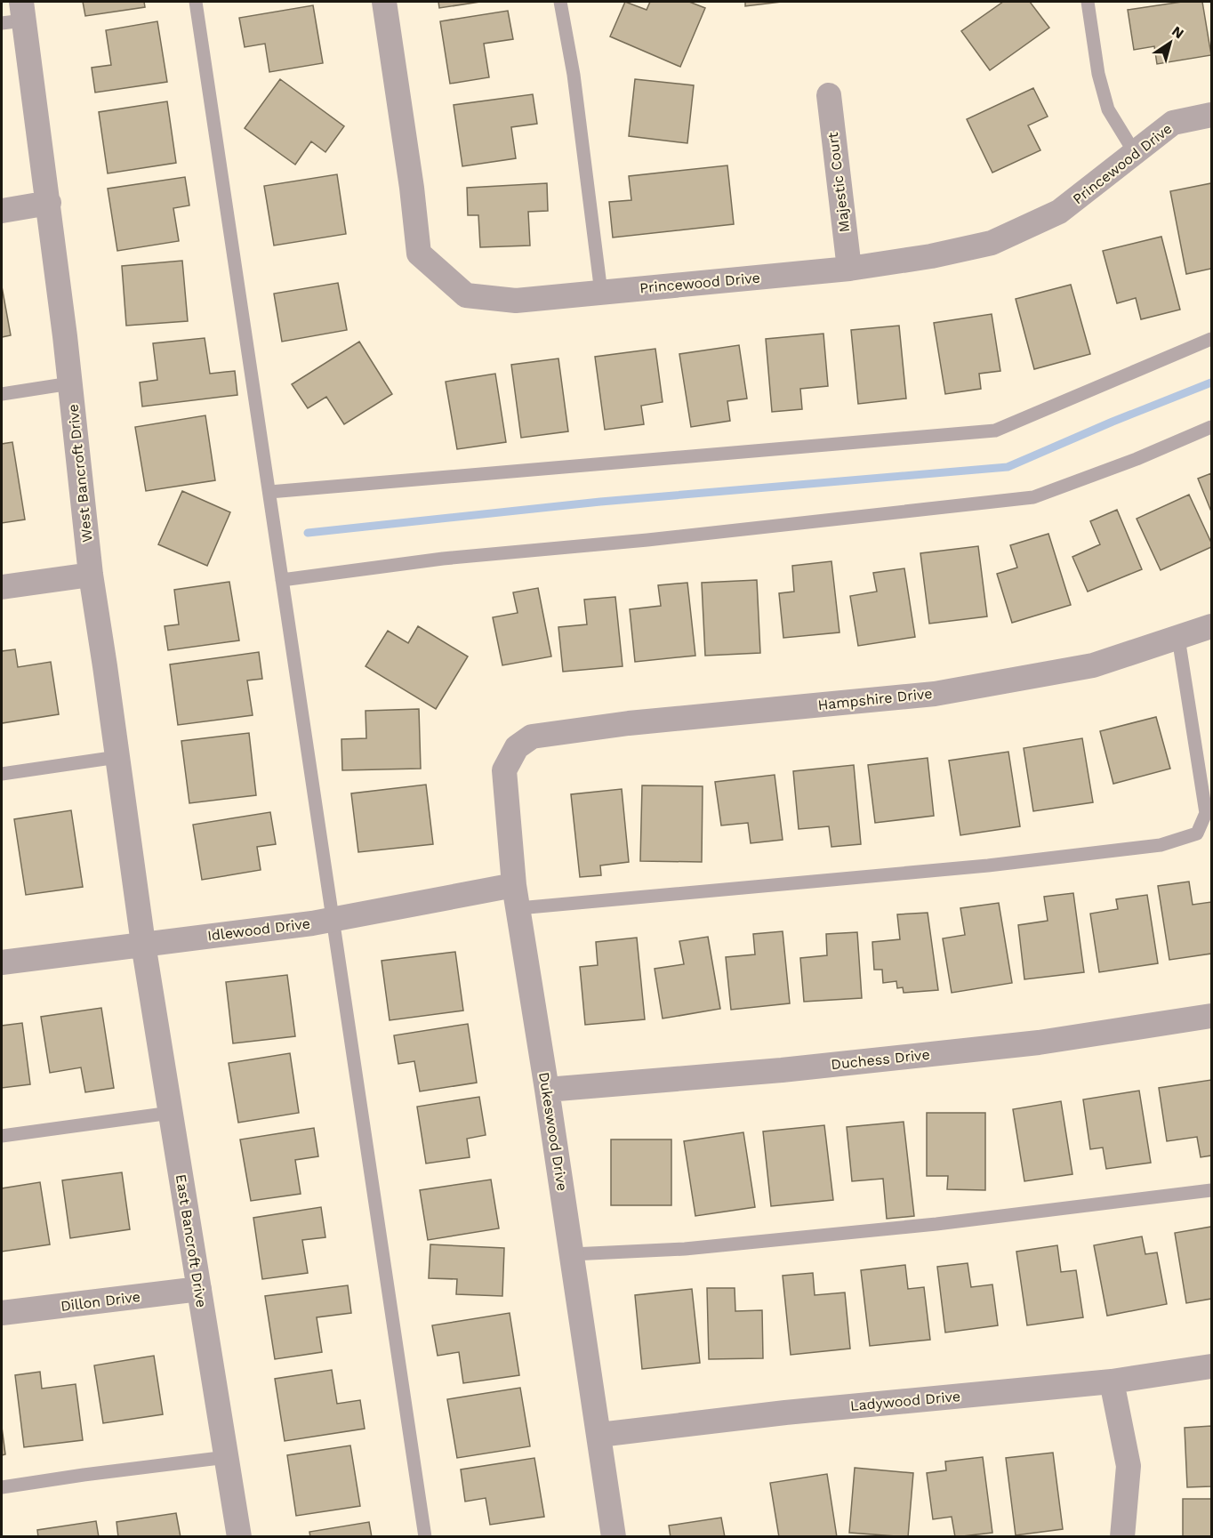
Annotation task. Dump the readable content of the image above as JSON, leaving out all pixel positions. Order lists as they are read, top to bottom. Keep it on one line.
{"streets":{"street":["Princewood Drive","Majestic Court","West Bancroft Drive","Hampshire Drive","Idlewood Drive","Duchess Drive","Dukeswood Drive","East Bancroft Drive","Dillon Drive","Ladywood Drive"]},"crossings":[["Princewood Drive","Majestic Court"],["West Bancroft Drive","Idlewood Drive"],["West Bancroft Drive","East Bancroft Drive"],["Hampshire Drive","Dukeswood Drive"],["Idlewood Drive","Dukeswood Drive"],["Idlewood Drive","East Bancroft Drive"],["Duchess Drive","Dukeswood Drive"],["Dukeswood Drive","Ladywood Drive"],["East Bancroft Drive","Dillon Drive"]],"north":"top right"}
